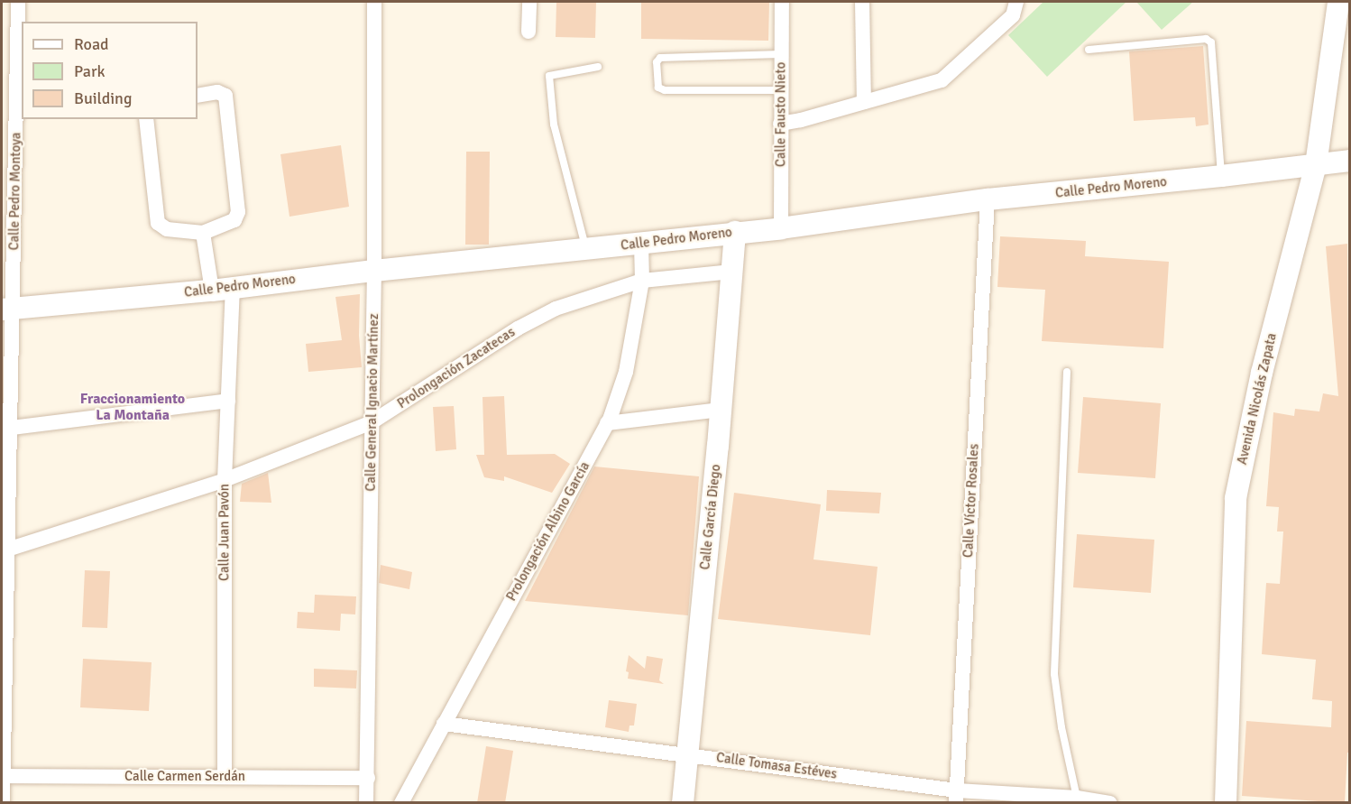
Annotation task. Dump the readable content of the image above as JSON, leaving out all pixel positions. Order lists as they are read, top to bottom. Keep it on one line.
{"streets":{"street":["Calle Fausto Nieto","Calle Pedro Moreno","Calle Pedro Montoya","Prolongación Zacatecas","Avenida Nicolás Zapata","Calle General Ignacio Martínez","Calle Víctor Rosales","Calle García Diego","Prolongación Albino García","Calle Juan Pavón","Calle Tomasa Estéves","Calle Carmen Serdán"]},"crossings":[["Calle Fausto Nieto","Calle Pedro Moreno"],["Calle Pedro Moreno","Calle Pedro Montoya"],["Calle Pedro Moreno","Avenida Nicolás Zapata"],["Calle Pedro Moreno","Calle General Ignacio Martínez"],["Calle Pedro Moreno","Calle Víctor Rosales"],["Calle Pedro Moreno","Calle García Diego"],["Calle Pedro Moreno","Prolongación Albino García"],["Calle Pedro Moreno","Calle Juan Pavón"],["Calle Pedro Montoya","Prolongación Zacatecas"],["Calle Pedro Montoya","Calle Carmen Serdán"],["Prolongación Zacatecas","Calle General Ignacio Martínez"],["Prolongación Zacatecas","Calle García Diego"],["Prolongación Zacatecas","Prolongación Albino García"],["Prolongación Zacatecas","Calle Juan Pavón"],["Calle General Ignacio Martínez","Calle Carmen Serdán"],["Calle Víctor Rosales","Calle Tomasa Estéves"],["Calle García Diego","Calle Tomasa Estéves"],["Prolongación Albino García","Calle Tomasa Estéves"],["Calle Juan Pavón","Calle Carmen Serdán"]],"districts":["Fraccionamiento La Montaña"],"legend":["Road","Park","Building"]}
